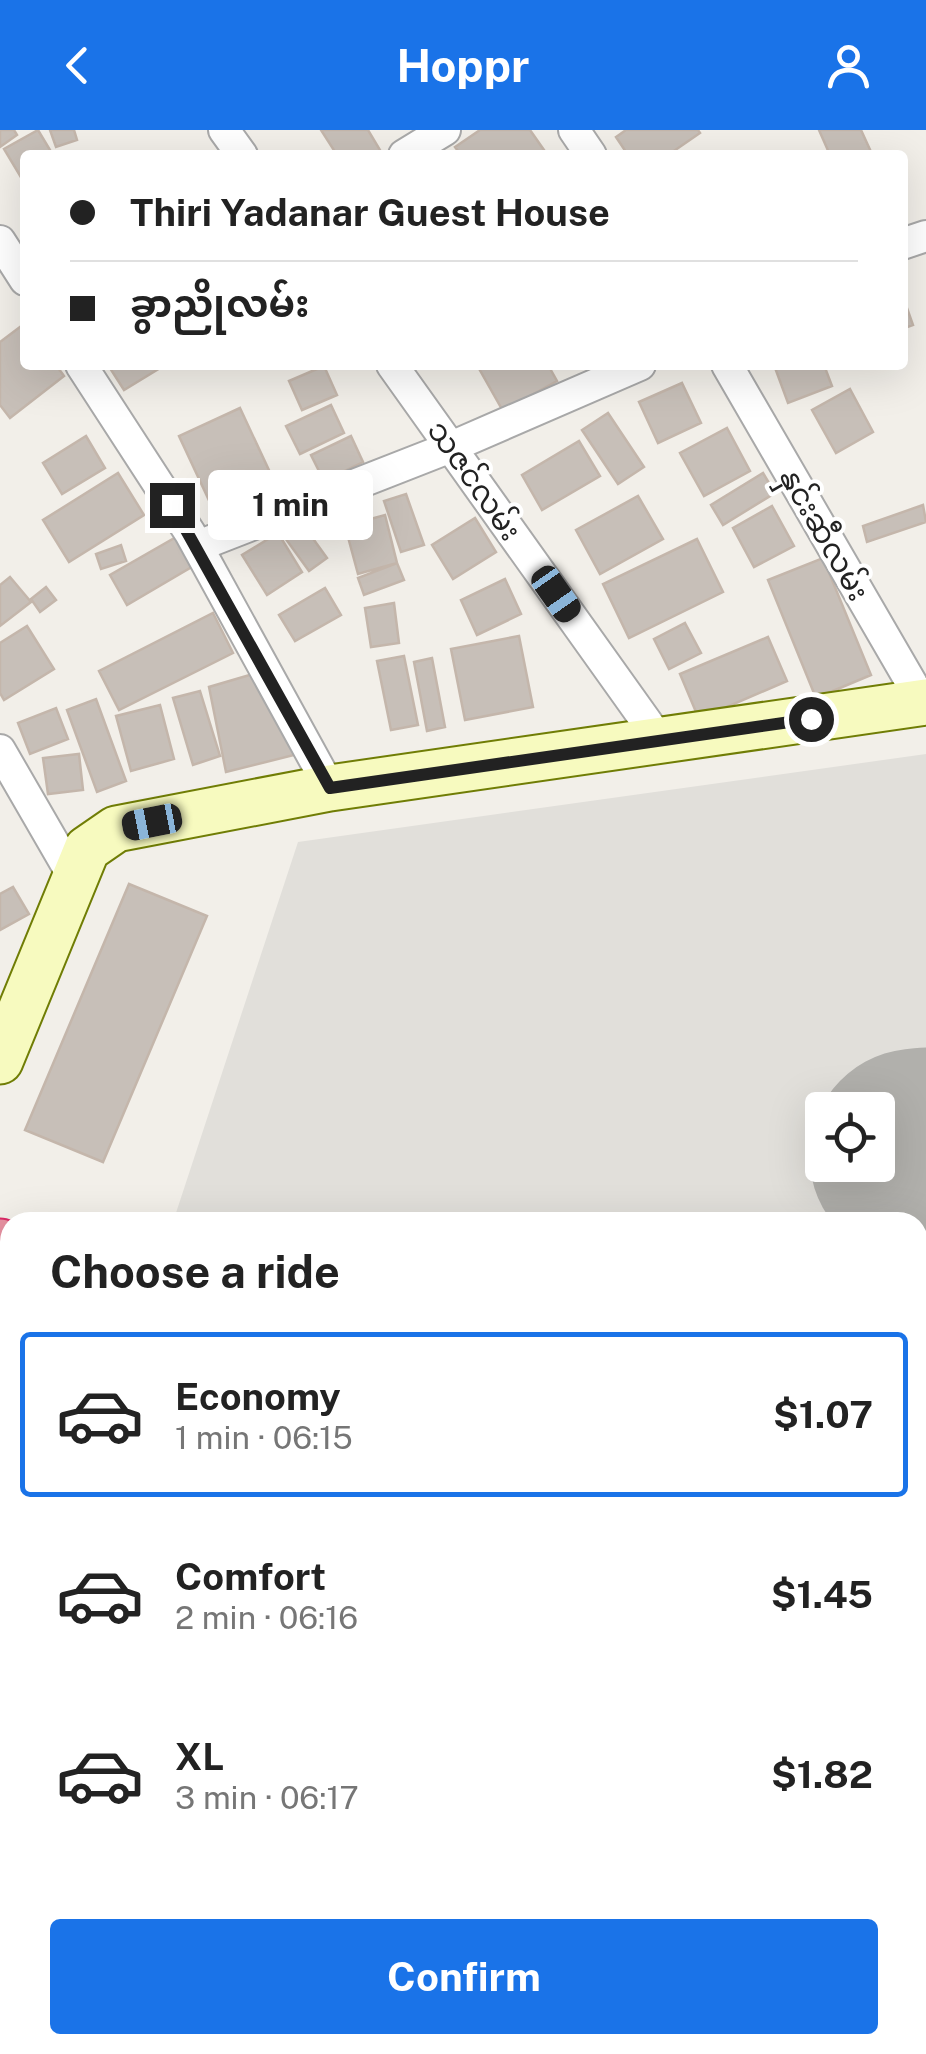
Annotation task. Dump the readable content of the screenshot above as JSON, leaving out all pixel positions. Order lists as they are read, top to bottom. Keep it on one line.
{"streets":{"street":["သဇင်လမ်း","နှင်းဆီလမ်း"]},"page":{"header":"Hoppr","banner":["Thiri Yadanar Guest House","ခွာညိုလမ်း"],"bubble":"1 min","heading":"Choose a ride","list":[{"name":"Economy","note":"1 min · 06:15","value":"$1.07"},{"name":"Comfort","note":"2 min · 06:16","value":"$1.45"},{"name":"XL","note":"3 min · 06:17","value":"$1.82"}],"buttons":"Confirm"}}
